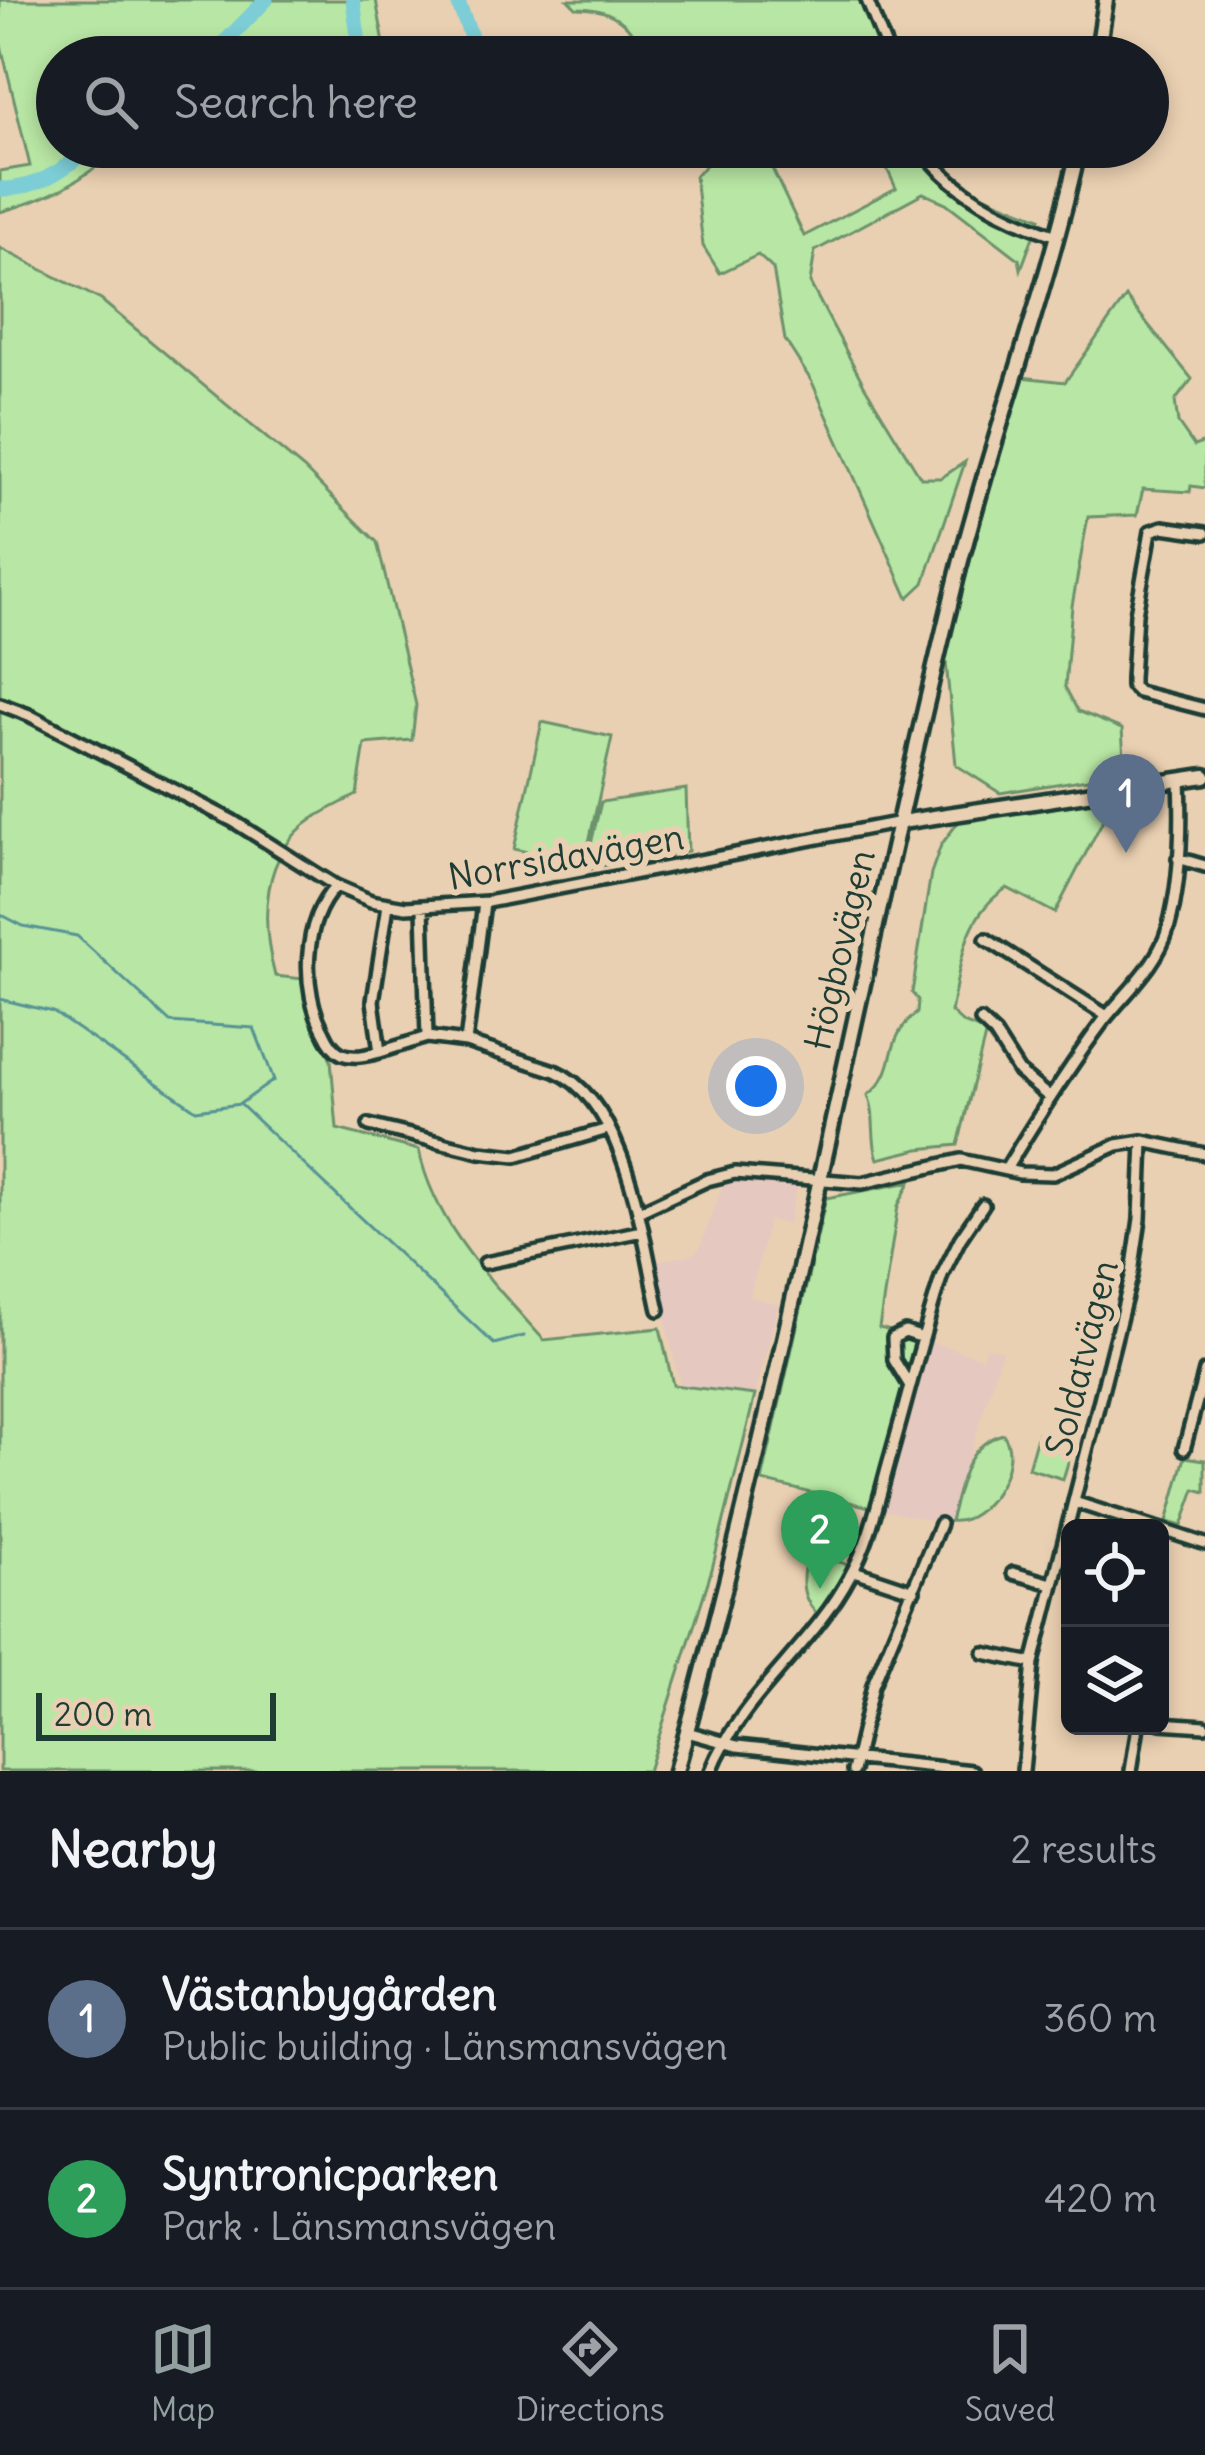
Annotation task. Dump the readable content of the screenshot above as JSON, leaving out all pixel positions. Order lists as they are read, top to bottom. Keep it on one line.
{"streets":{"main road":["Högbovägen"],"street":["Norrsidavägen","Soldatvägen"]},"crossings":[["Norrsidavägen","Högbovägen"]],"scale_bar":"200 m","page":{"search":"Search here","pins":["1","2"],"scale":"200 m","heading":["Nearby","2 results"],"list":[{"mark":"1","name":"Västanbygården","note":"Public building · Länsmansvägen","value":"360 m"},{"mark":"2","name":"Syntronicparken","note":"Park · Länsmansvägen","value":"420 m"}],"nav":["Map","Directions","Saved"]}}
